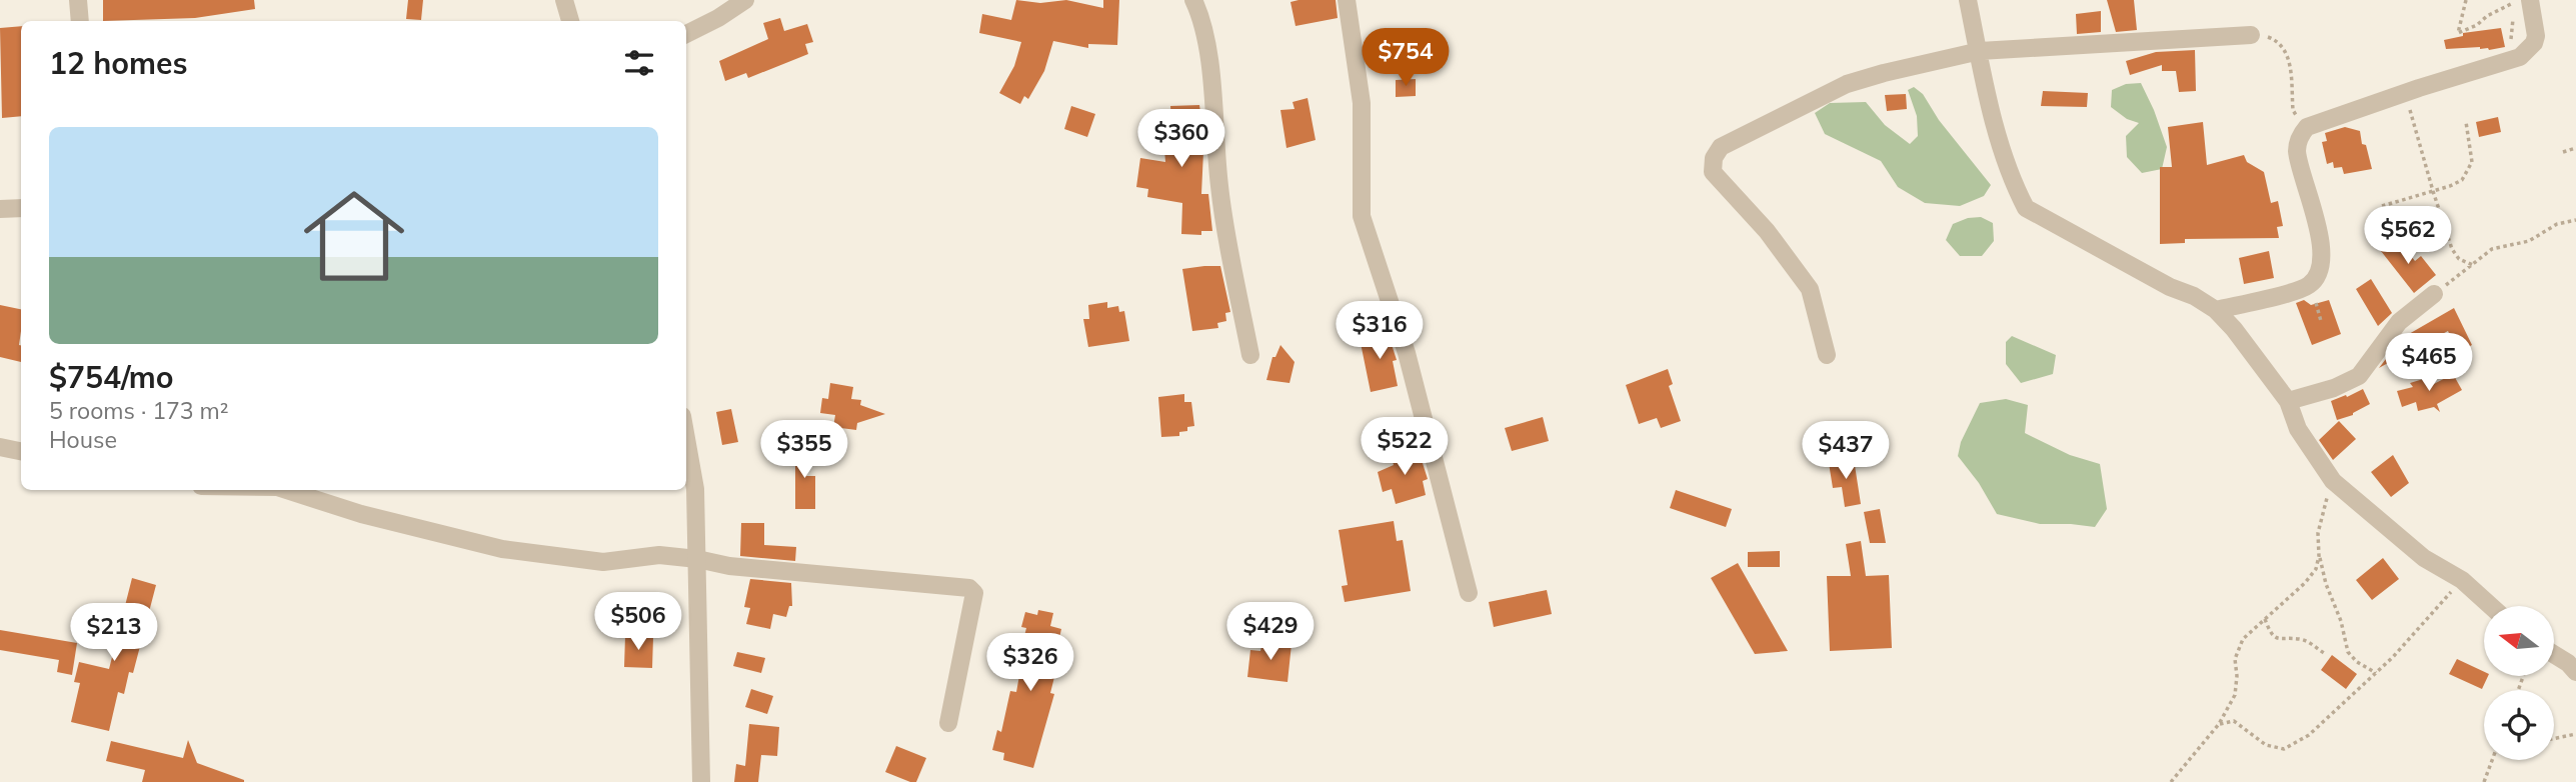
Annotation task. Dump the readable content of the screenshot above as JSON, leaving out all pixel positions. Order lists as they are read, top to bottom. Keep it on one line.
{"north":"left","page":{"heading":"12 homes","price":["$754","$360","$562","$316","$465","$522","$355","$437","$506","$429","$213","$326"],"list":[{"name":"$754/mo","note":"5 rooms · 173 m² · House"}]}}
